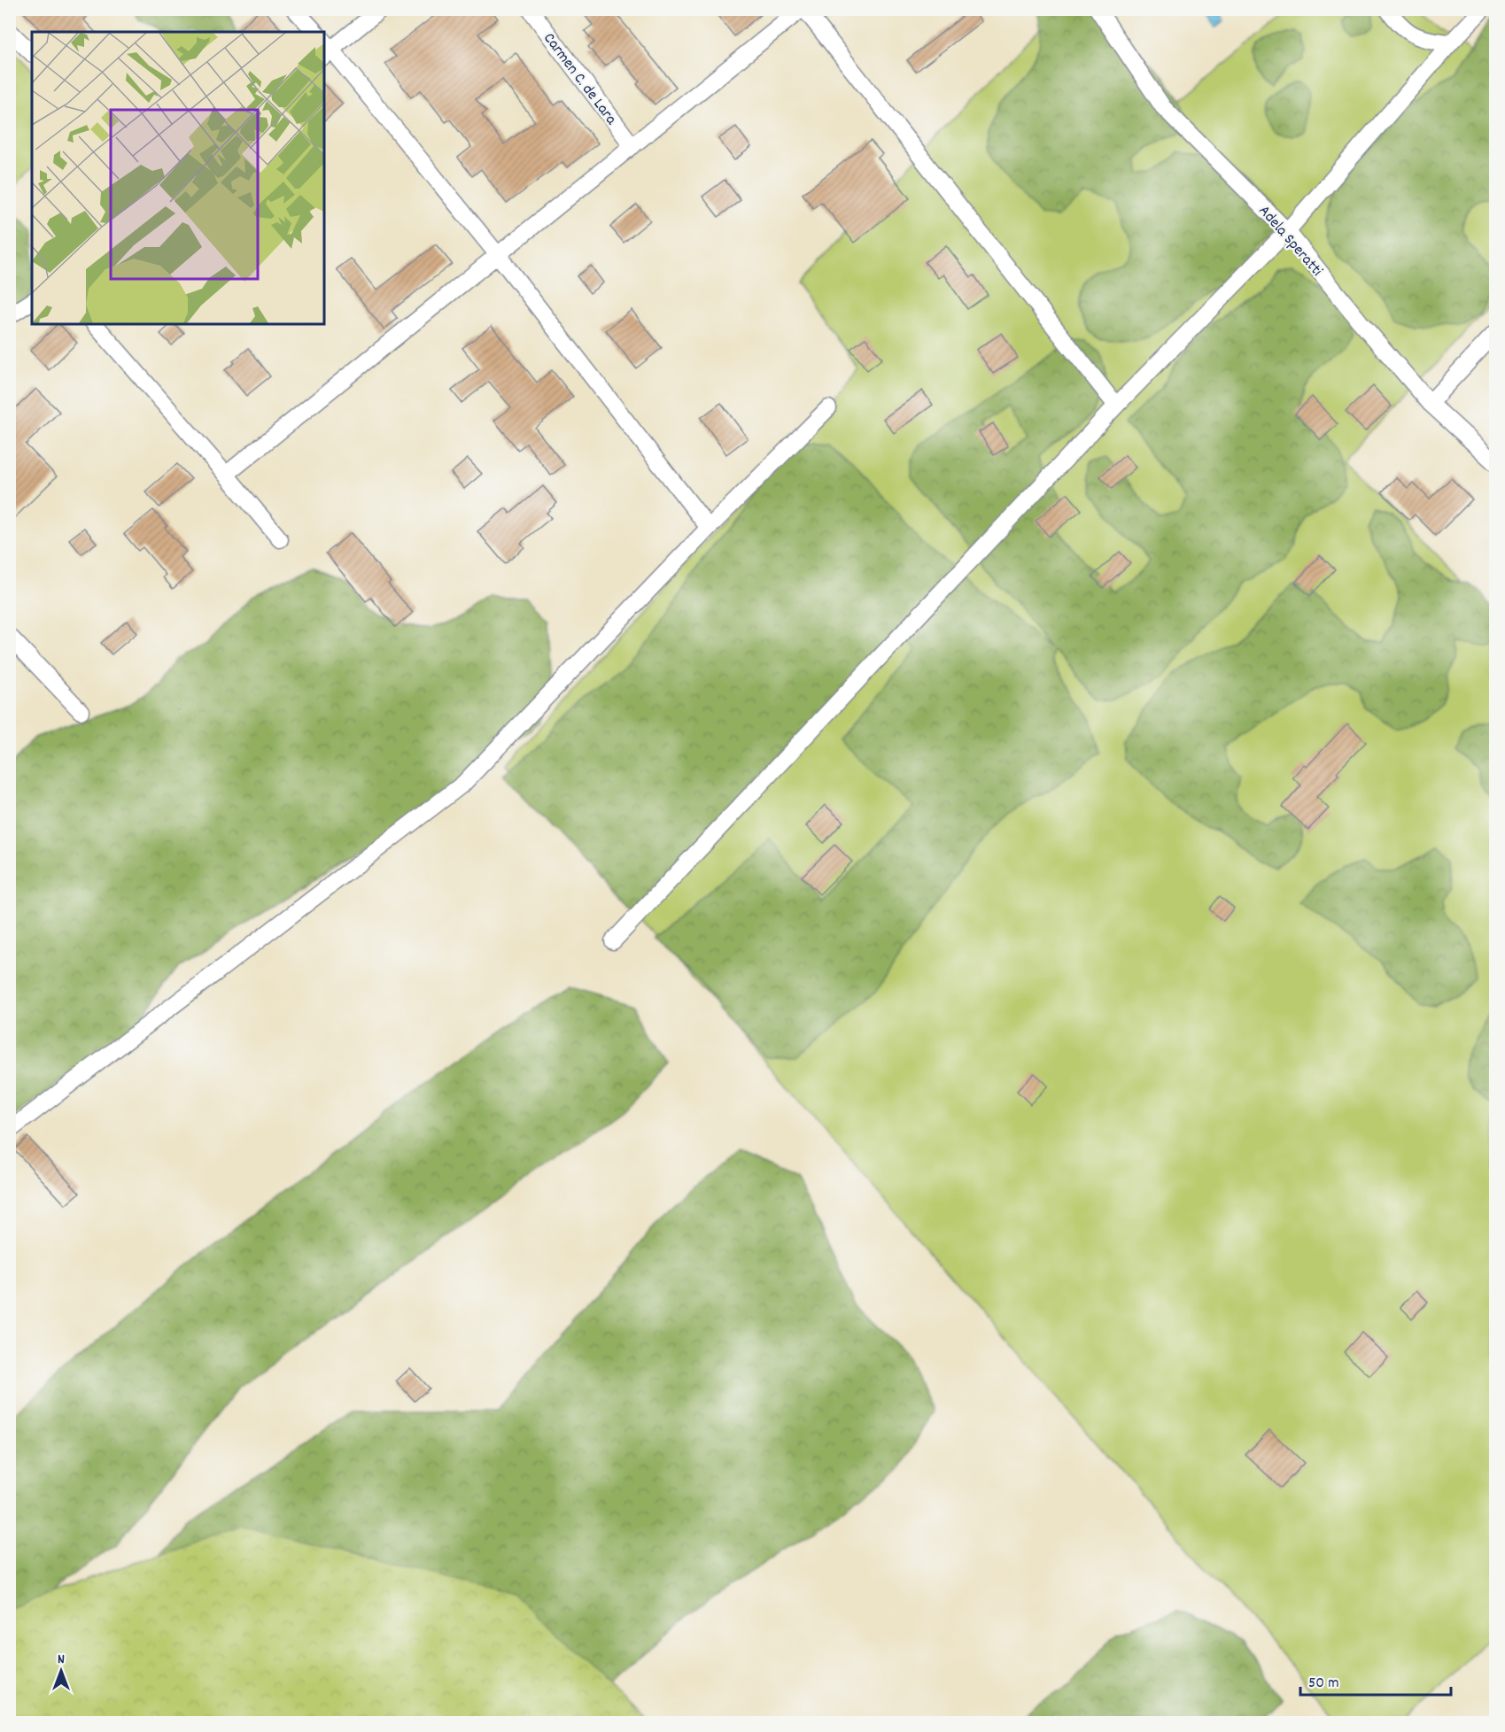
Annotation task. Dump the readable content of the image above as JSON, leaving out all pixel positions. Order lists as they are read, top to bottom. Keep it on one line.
{"streets":{"street":["Carmen C. de Lara","Adela Speratti"]},"scale_bar":"50 m","north":"top"}
